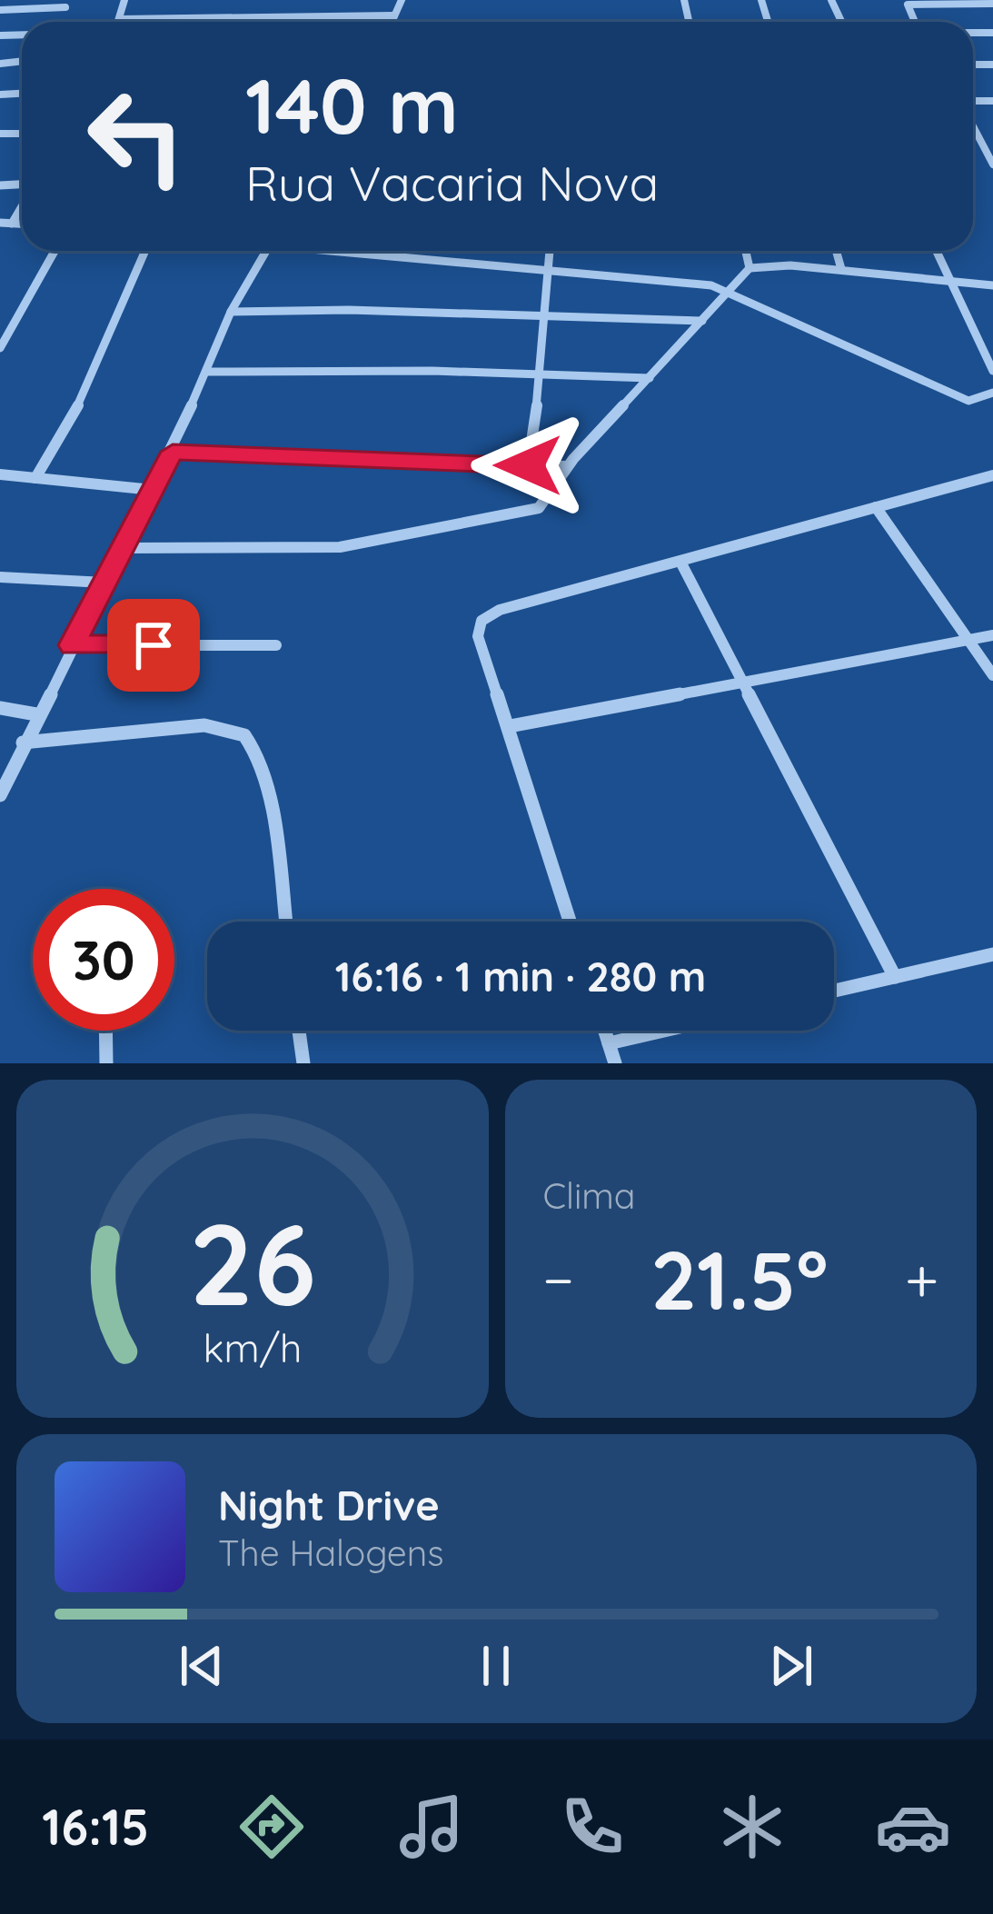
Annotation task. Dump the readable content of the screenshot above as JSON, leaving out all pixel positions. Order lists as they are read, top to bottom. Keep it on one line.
{"page":{"turn":["140 m","Rua Vacaria Nova"],"limit":"30","trip":"16:16 · 1 min · 280 m","tile":"Clima","heat":["−","21.5°","+"],"song":["Night Drive","The Halogens"],"tabs":"16:15","gauge":["26","km/h"]}}
